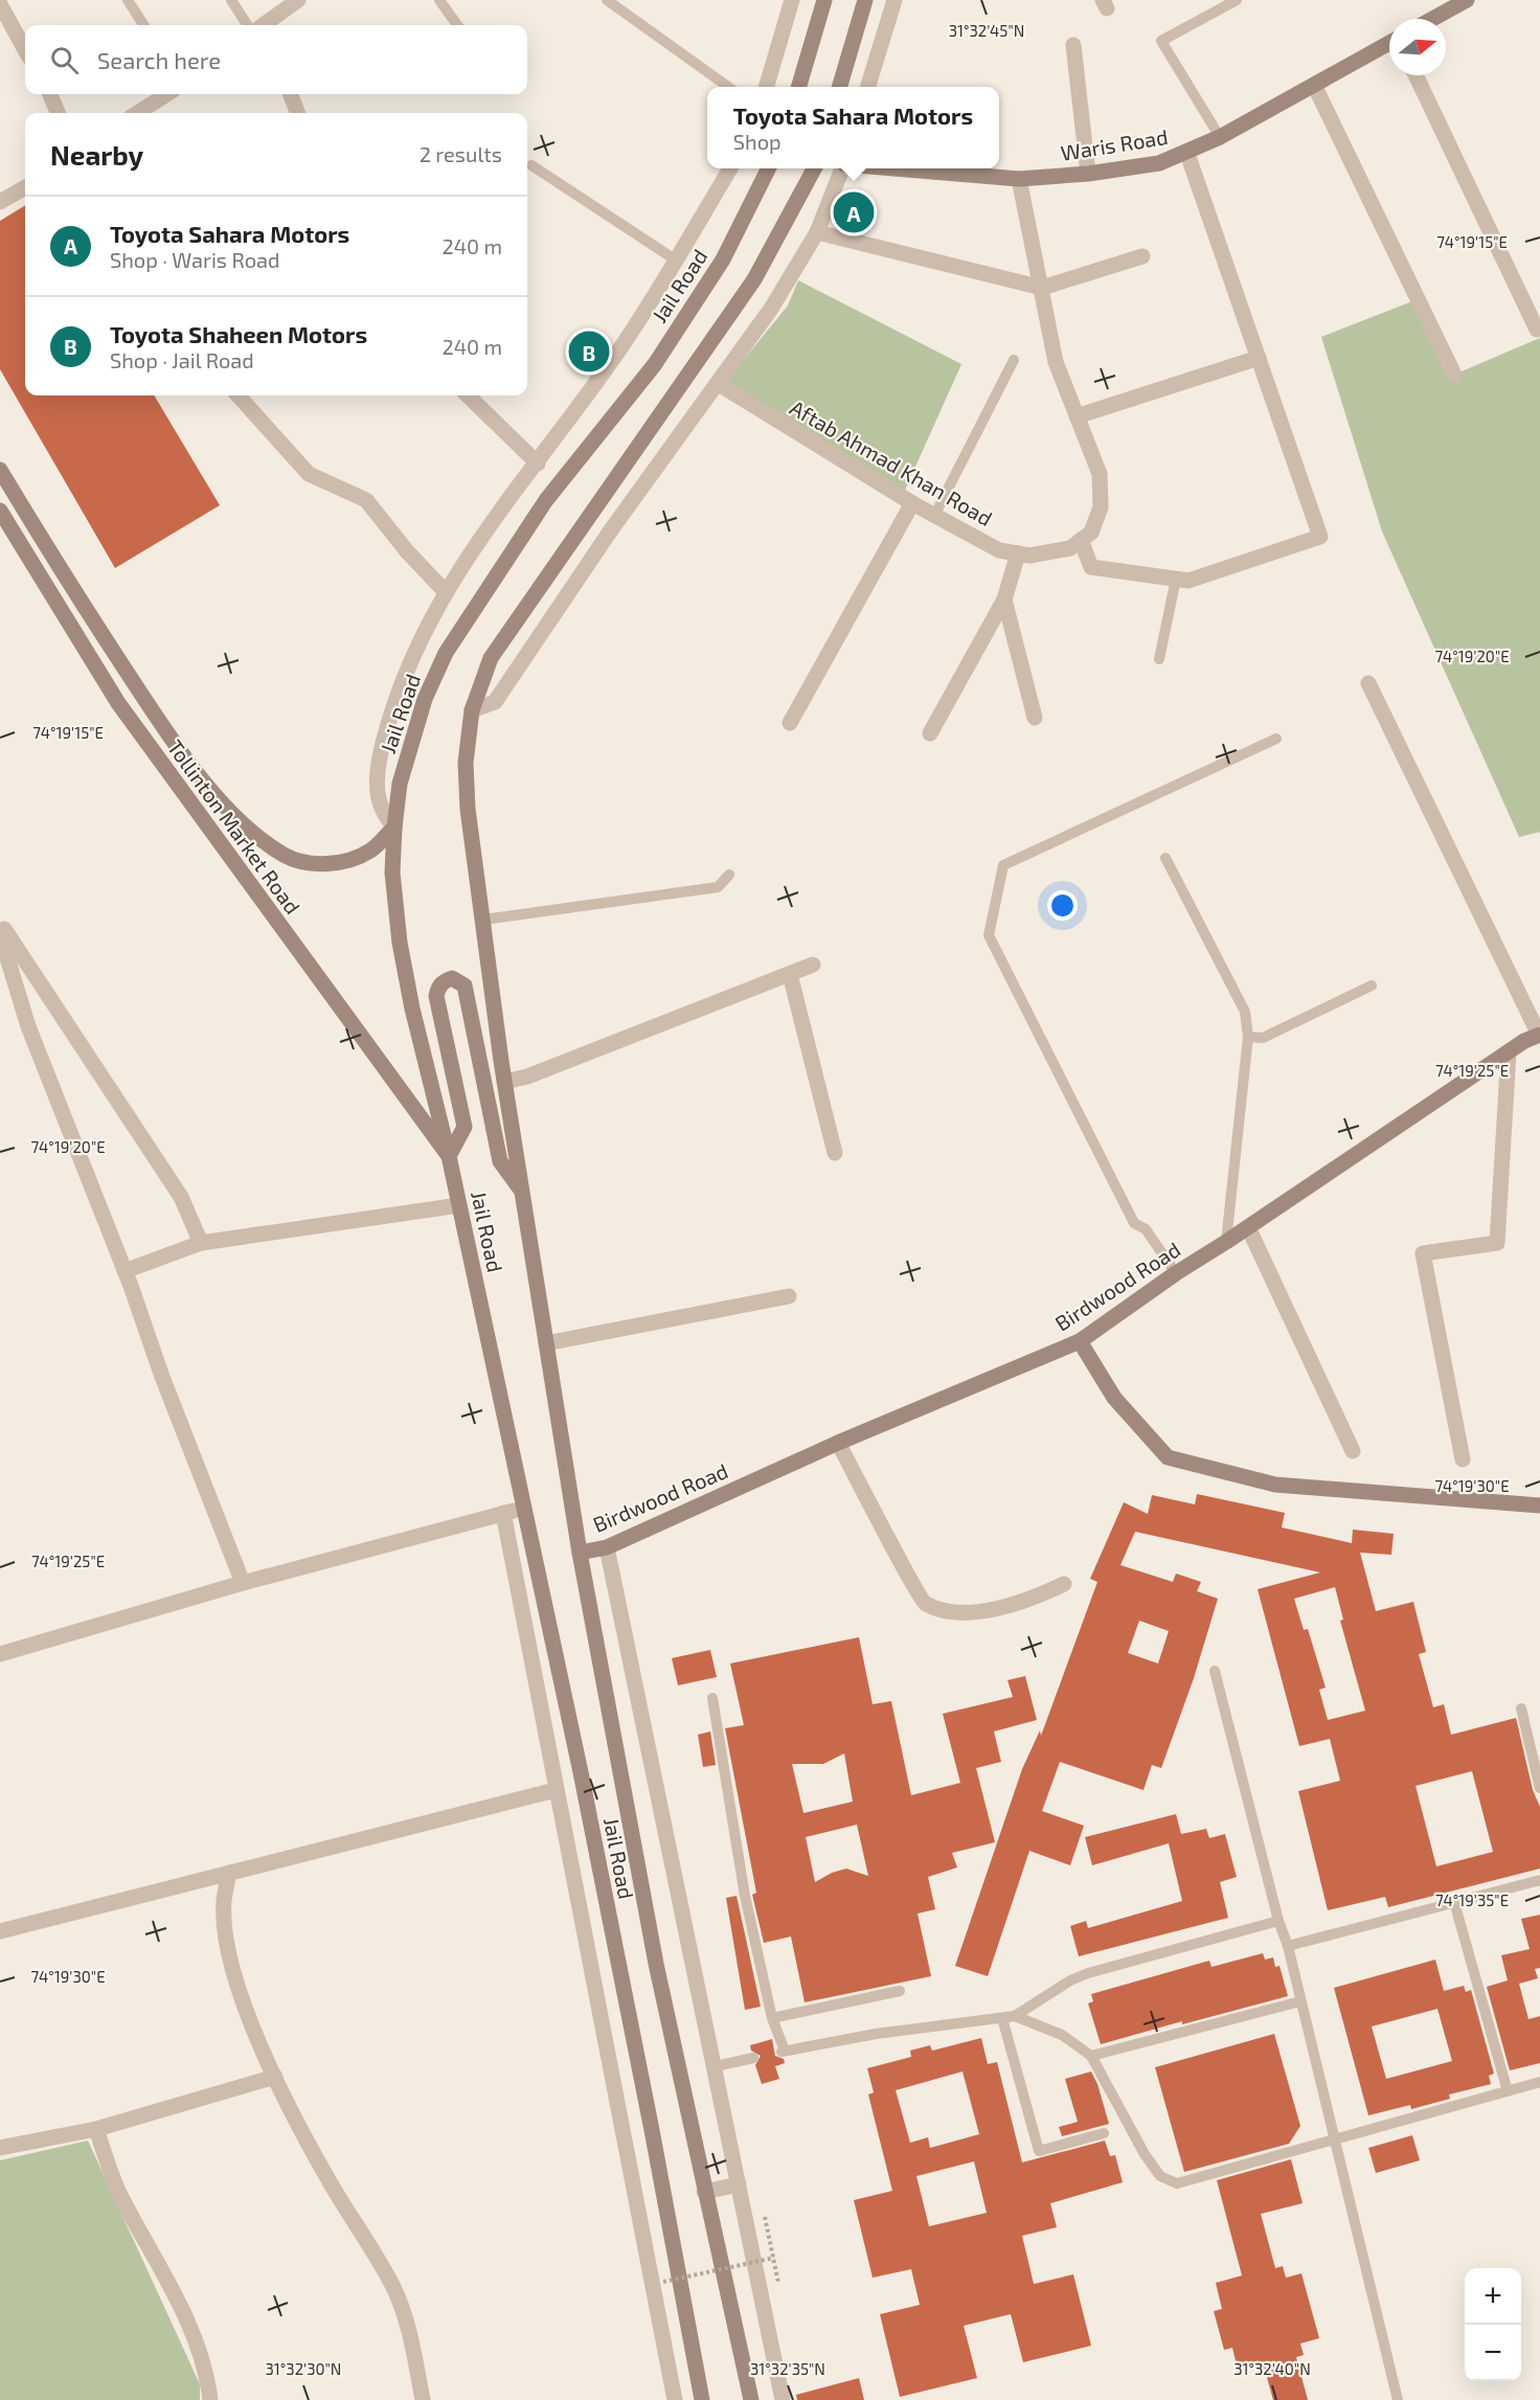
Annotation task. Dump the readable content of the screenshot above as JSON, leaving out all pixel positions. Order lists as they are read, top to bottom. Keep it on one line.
{"streets":{"main road":["Waris Road","Jail Road","Tollinton Market Road","Birdwood Road"],"street":["Aftab Ahmad Khan Road"]},"crossings":[["Jail Road","Tollinton Market Road"],["Jail Road","Birdwood Road"]],"north":"right","page":{"search":"Search here","popup":["Toyota Sahara Motors","Shop"],"heading":["Nearby","2 results"],"pins":["A","B"],"list":[{"mark":"A","name":"Toyota Sahara Motors","note":"Shop · Waris Road","value":"240 m"},{"mark":"B","name":"Toyota Shaheen Motors","note":"Shop · Jail Road","value":"240 m"}],"map_buttons":["+","−"]},"coordinates":["31°32'45\"N","74°19'15\"E","74°19'20\"E","74°19'25\"E","74°19'30\"E","74°19'35\"E","31°32'30\"N","31°32'35\"N","31°32'40\"N"]}
